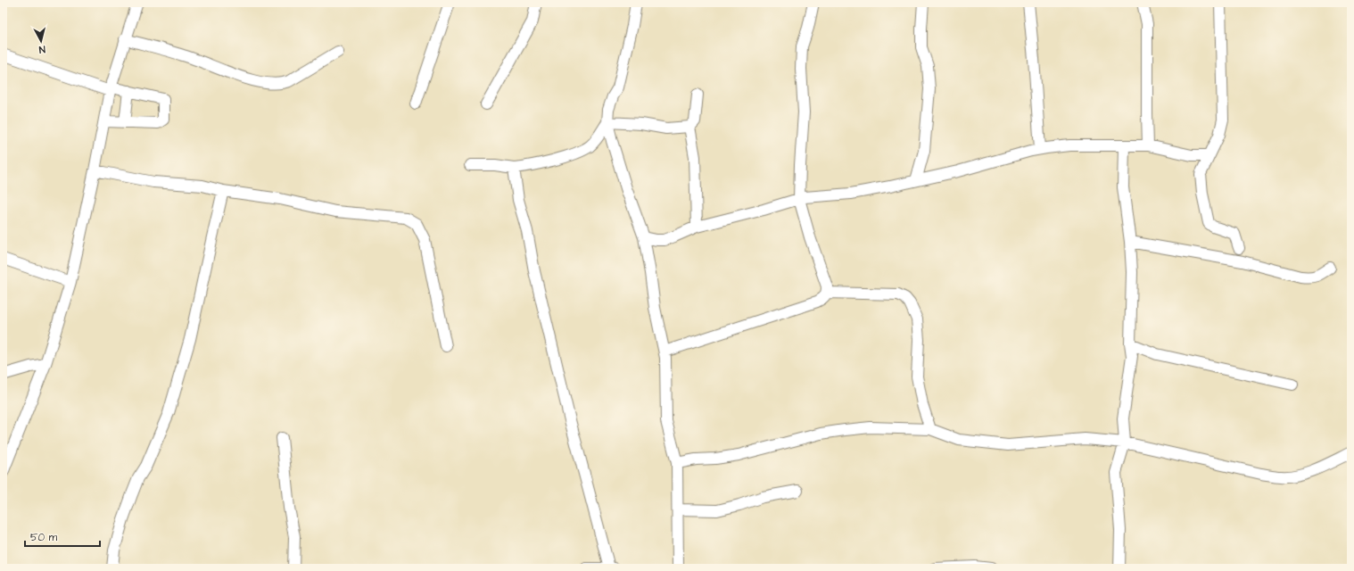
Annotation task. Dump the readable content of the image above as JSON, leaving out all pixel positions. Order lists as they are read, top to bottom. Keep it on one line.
{"scale_bar":"50 m","north":"bottom"}
